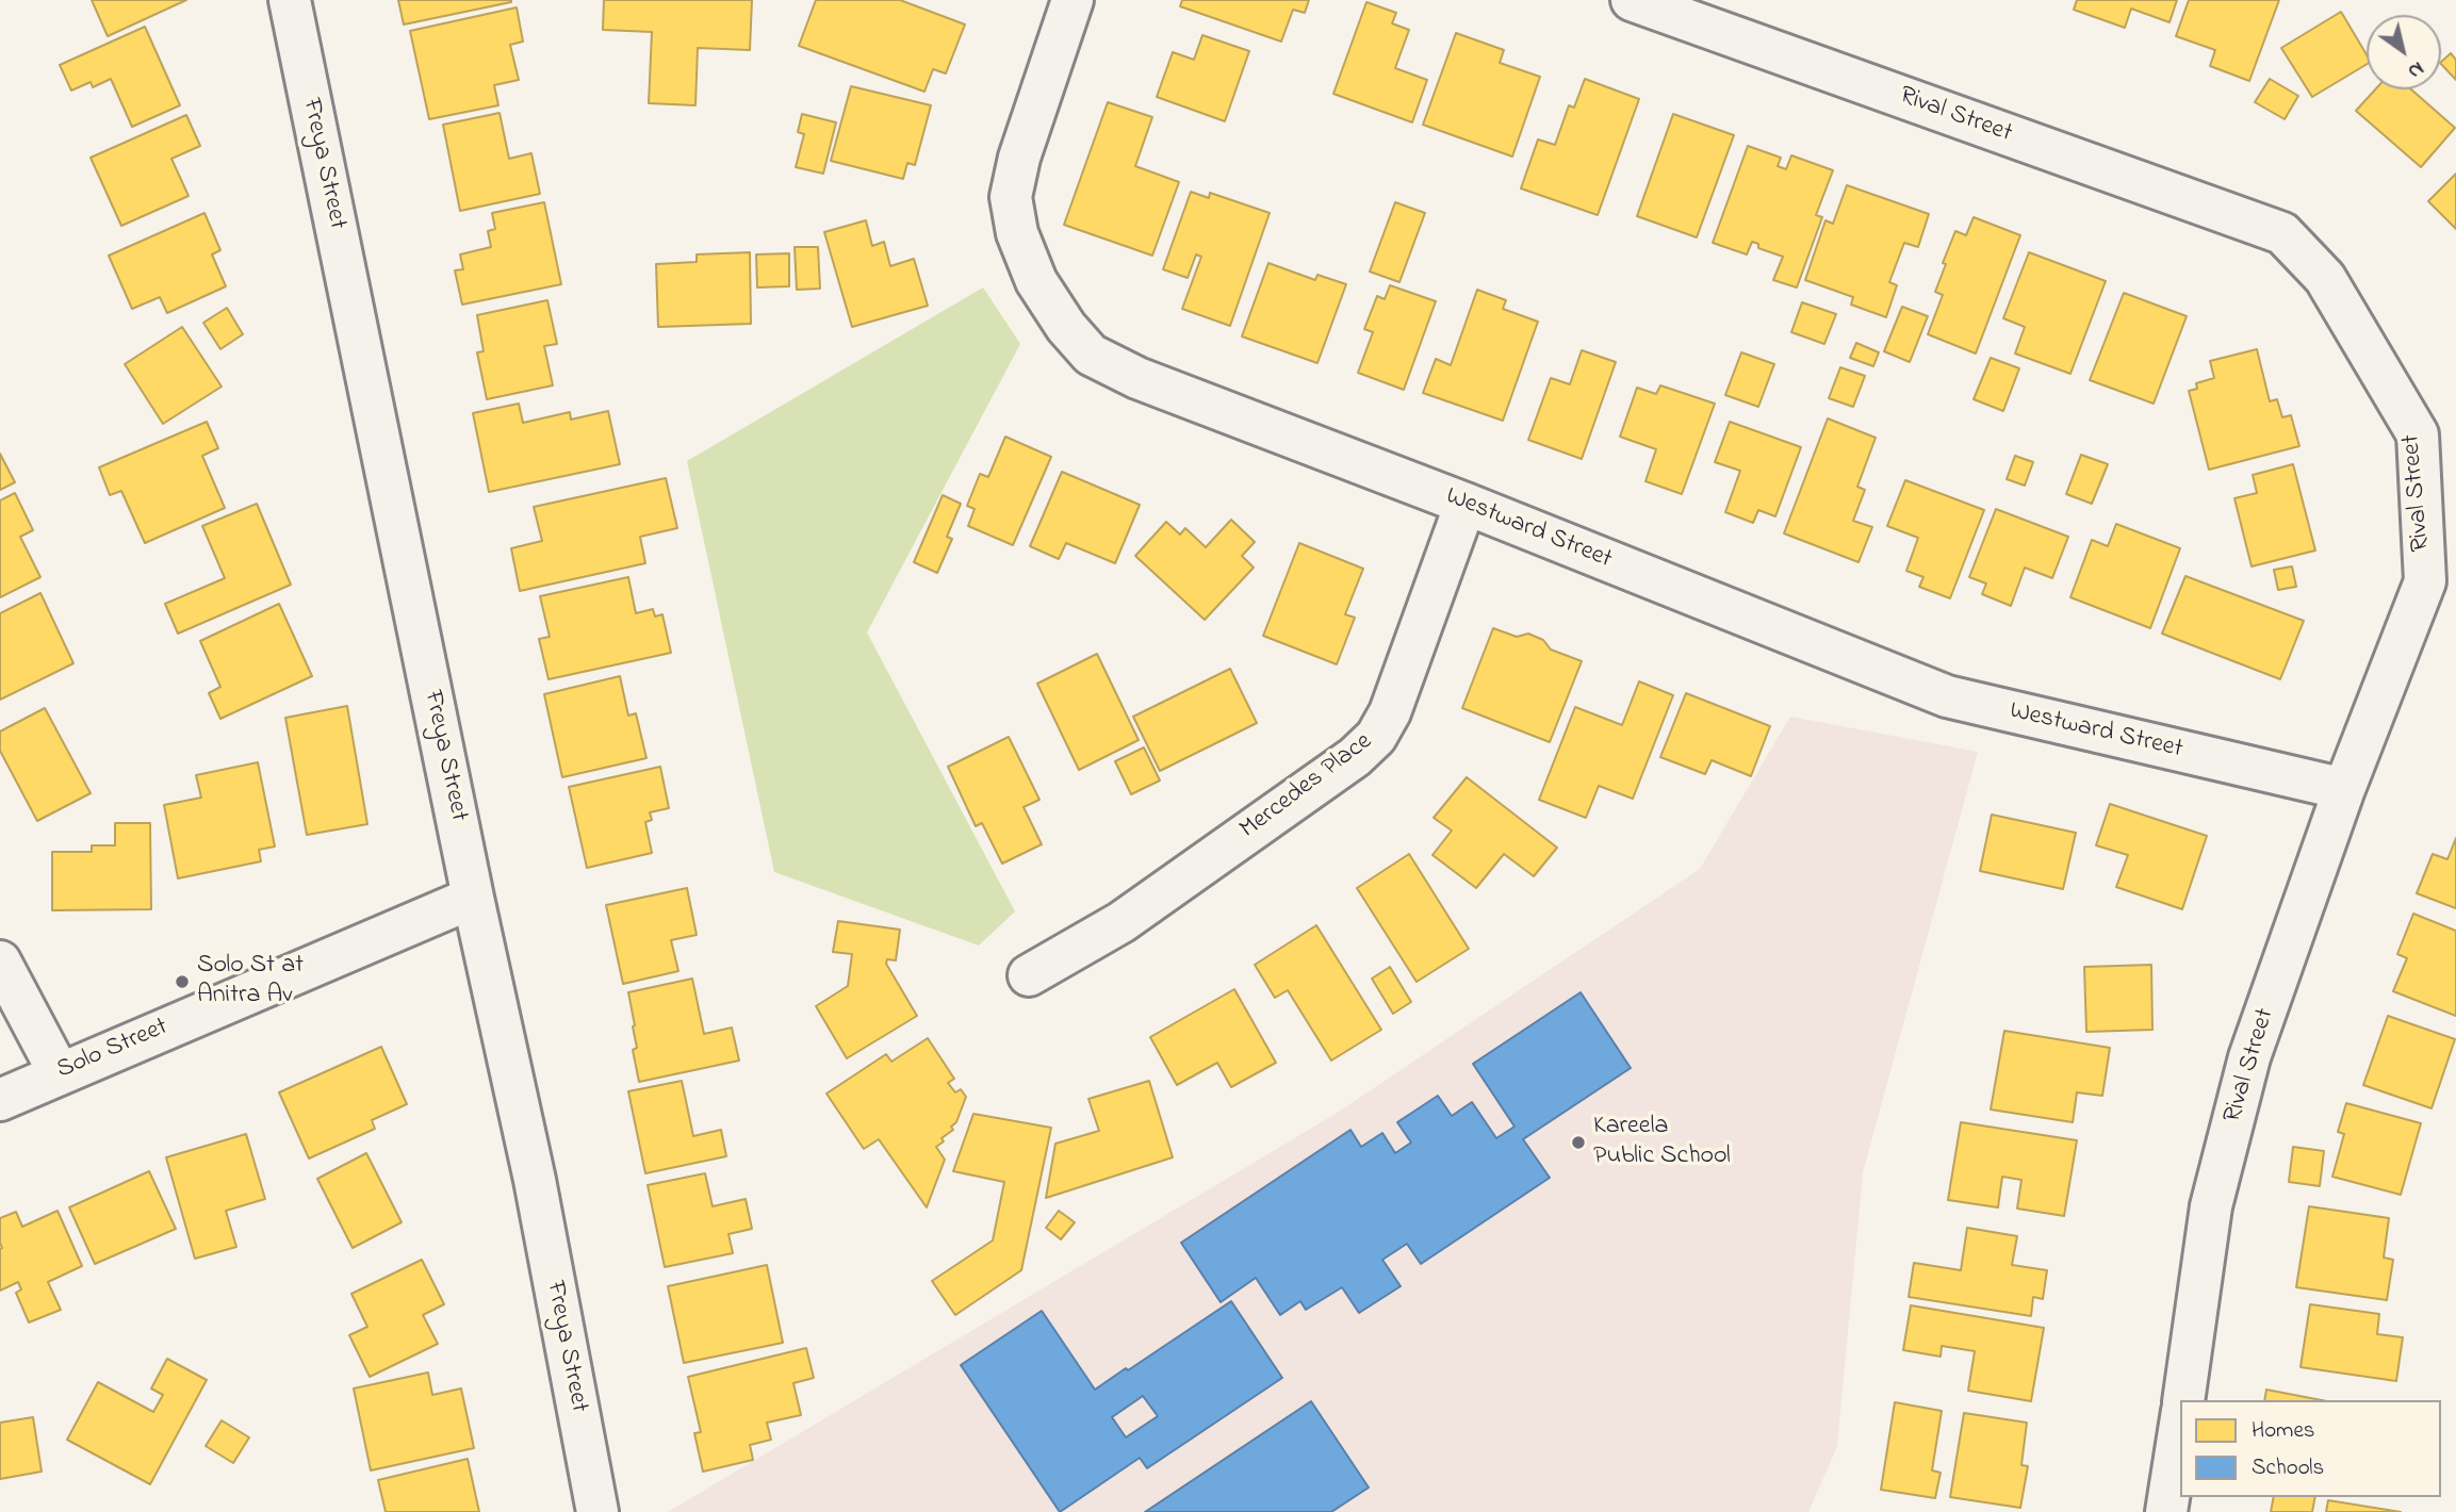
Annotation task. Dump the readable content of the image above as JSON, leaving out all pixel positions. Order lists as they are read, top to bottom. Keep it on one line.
{"streets":{"street":["Rival Street","Freya Street","Westward Street","Mercedes Place","Solo Street"]},"crossings":[["Rival Street","Westward Street"],["Freya Street","Solo Street"],["Westward Street","Mercedes Place"]],"places":["Solo St at Anitra Av","Kareela Public School"],"legend":["Homes","Schools"],"north":"bottom right"}
